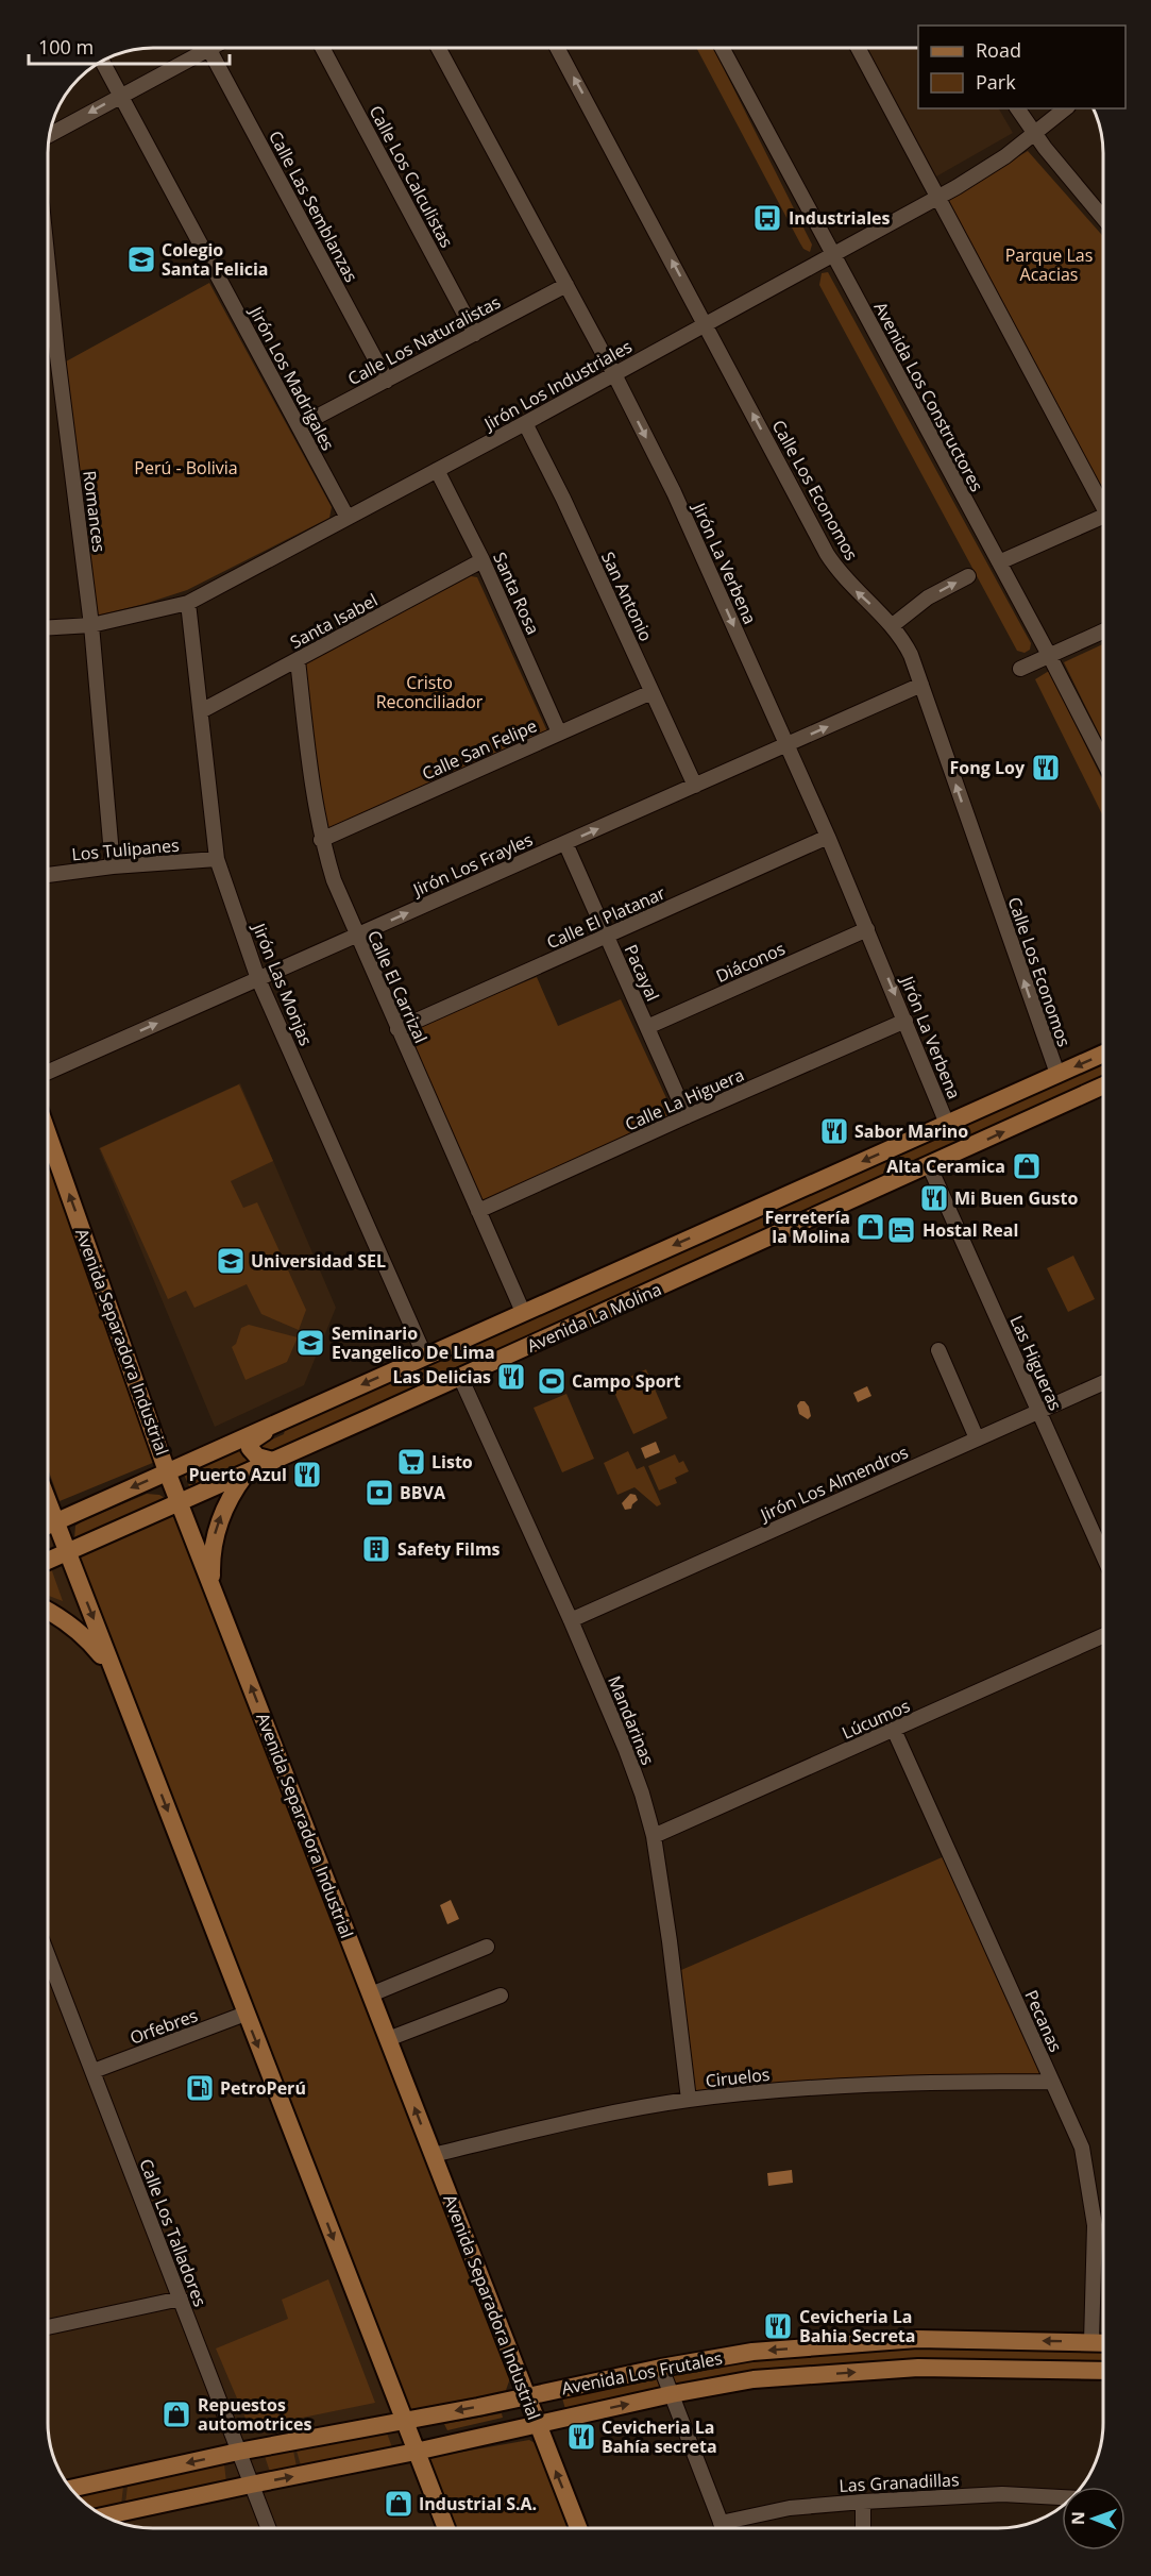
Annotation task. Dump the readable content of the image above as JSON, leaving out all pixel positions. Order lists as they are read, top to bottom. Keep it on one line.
{"streets":{"main road":["Avenida La Molina","Avenida Separadora Industrial","Avenida Los Frutales"],"street":["Calle Los Calculistas","Calle Las Semblanzas","Calle Los Naturalistas","Jirón Los Madrigales","Jirón Los Industriales","Avenida Los Constructores","Calle Los Economos","Romances","Jirón La Verbena","Santa Rosa","San Antonio","Santa Isabel","Calle San Felipe","Los Tulipanes","Jirón Los Frayles","Calle El Platanar","Diáconos","Pacayal","Jirón Las Monjas","Calle El Carrizal","Calle La Higuera","Las Higueras","Jirón Los Almendros","Lúcumos","Mandarinas","Pecanas","Orfebres","Ciruelos","Calle Los Talladores","Las Granadillas"]},"crossings":[["Calle Los Calculistas","Calle Los Naturalistas"],["Calle Las Semblanzas","Calle Los Naturalistas"],["Calle Los Naturalistas","Jirón Los Madrigales"],["Calle Los Naturalistas","Jirón La Verbena"],["Jirón Los Madrigales","Jirón Los Industriales"],["Jirón Los Industriales","Avenida Los Constructores"],["Jirón Los Industriales","Calle Los Economos"],["Jirón Los Industriales","Romances"],["Jirón Los Industriales","Jirón La Verbena"],["Jirón Los Industriales","Santa Rosa"],["Jirón Los Industriales","San Antonio"],["Jirón Los Industriales","Jirón Las Monjas"],["Calle Los Economos","Jirón Los Frayles"],["Calle Los Economos","Avenida La Molina"],["Romances","Los Tulipanes"],["Jirón La Verbena","Jirón Los Frayles"],["Jirón La Verbena","Calle El Platanar"],["Jirón La Verbena","Diáconos"],["Jirón La Verbena","Calle La Higuera"],["Jirón La Verbena","Avenida La Molina"],["Santa Rosa","Santa Isabel"],["Santa Rosa","Calle San Felipe"],["San Antonio","Calle San Felipe"],["San Antonio","Jirón Los Frayles"],["Santa Isabel","Jirón Las Monjas"],["Santa Isabel","Calle El Carrizal"],["Calle San Felipe","Calle El Carrizal"],["Los Tulipanes","Jirón Las Monjas"],["Jirón Los Frayles","Pacayal"],["Jirón Los Frayles","Jirón Las Monjas"],["Jirón Los Frayles","Calle El Carrizal"],["Calle El Platanar","Pacayal"],["Calle El Platanar","Calle El Carrizal"],["Diáconos","Pacayal"],["Pacayal","Calle La Higuera"],["Jirón Las Monjas","Avenida La Molina"],["Calle El Carrizal","Calle La Higuera"],["Calle El Carrizal","Avenida La Molina"],["Avenida La Molina","Avenida Separadora Industrial"],["Avenida La Molina","Las Higueras"],["Avenida La Molina","Mandarinas"],["Avenida Separadora Industrial","Ciruelos"],["Avenida Separadora Industrial","Avenida Los Frutales"],["Las Higueras","Jirón Los Almendros"],["Jirón Los Almendros","Mandarinas"],["Lúcumos","Mandarinas"],["Lúcumos","Pecanas"],["Mandarinas","Ciruelos"],["Pecanas","Ciruelos"],["Pecanas","Avenida Los Frutales"],["Orfebres","Calle Los Talladores"],["Calle Los Talladores","Avenida Los Frutales"]],"one_way":["Calle Los Economos","Jirón La Verbena","Jirón Los Frayles"],"parks":["Parque Las Acacias","Perú - Bolivia","Cristo Reconciliador"],"places":{"bus stop":["Industriales"],"school or university":["Colegio Santa Felicia","Universidad SEL","Seminario Evangelico De Lima"],"restaurant":["Fong Loy","Sabor Marino","Mi Buen Gusto","Las Delicias","Puerto Azul","Cevicheria La Bahia Secreta","Cevicheria La Bahía secreta"],"shop":["Alta Ceramica","Ferretería la Molina","Repuestos automotrices","Industrial S.A."],"hotel":["Hostal Real"],"sports":["Campo Sport"],"supermarket":["Listo"],"bank":["BBVA"],"building":["Safety Films"],"fuel station":["PetroPerú"]},"legend":["Road","Park"],"scale_bar":"100 m","north":"left"}
